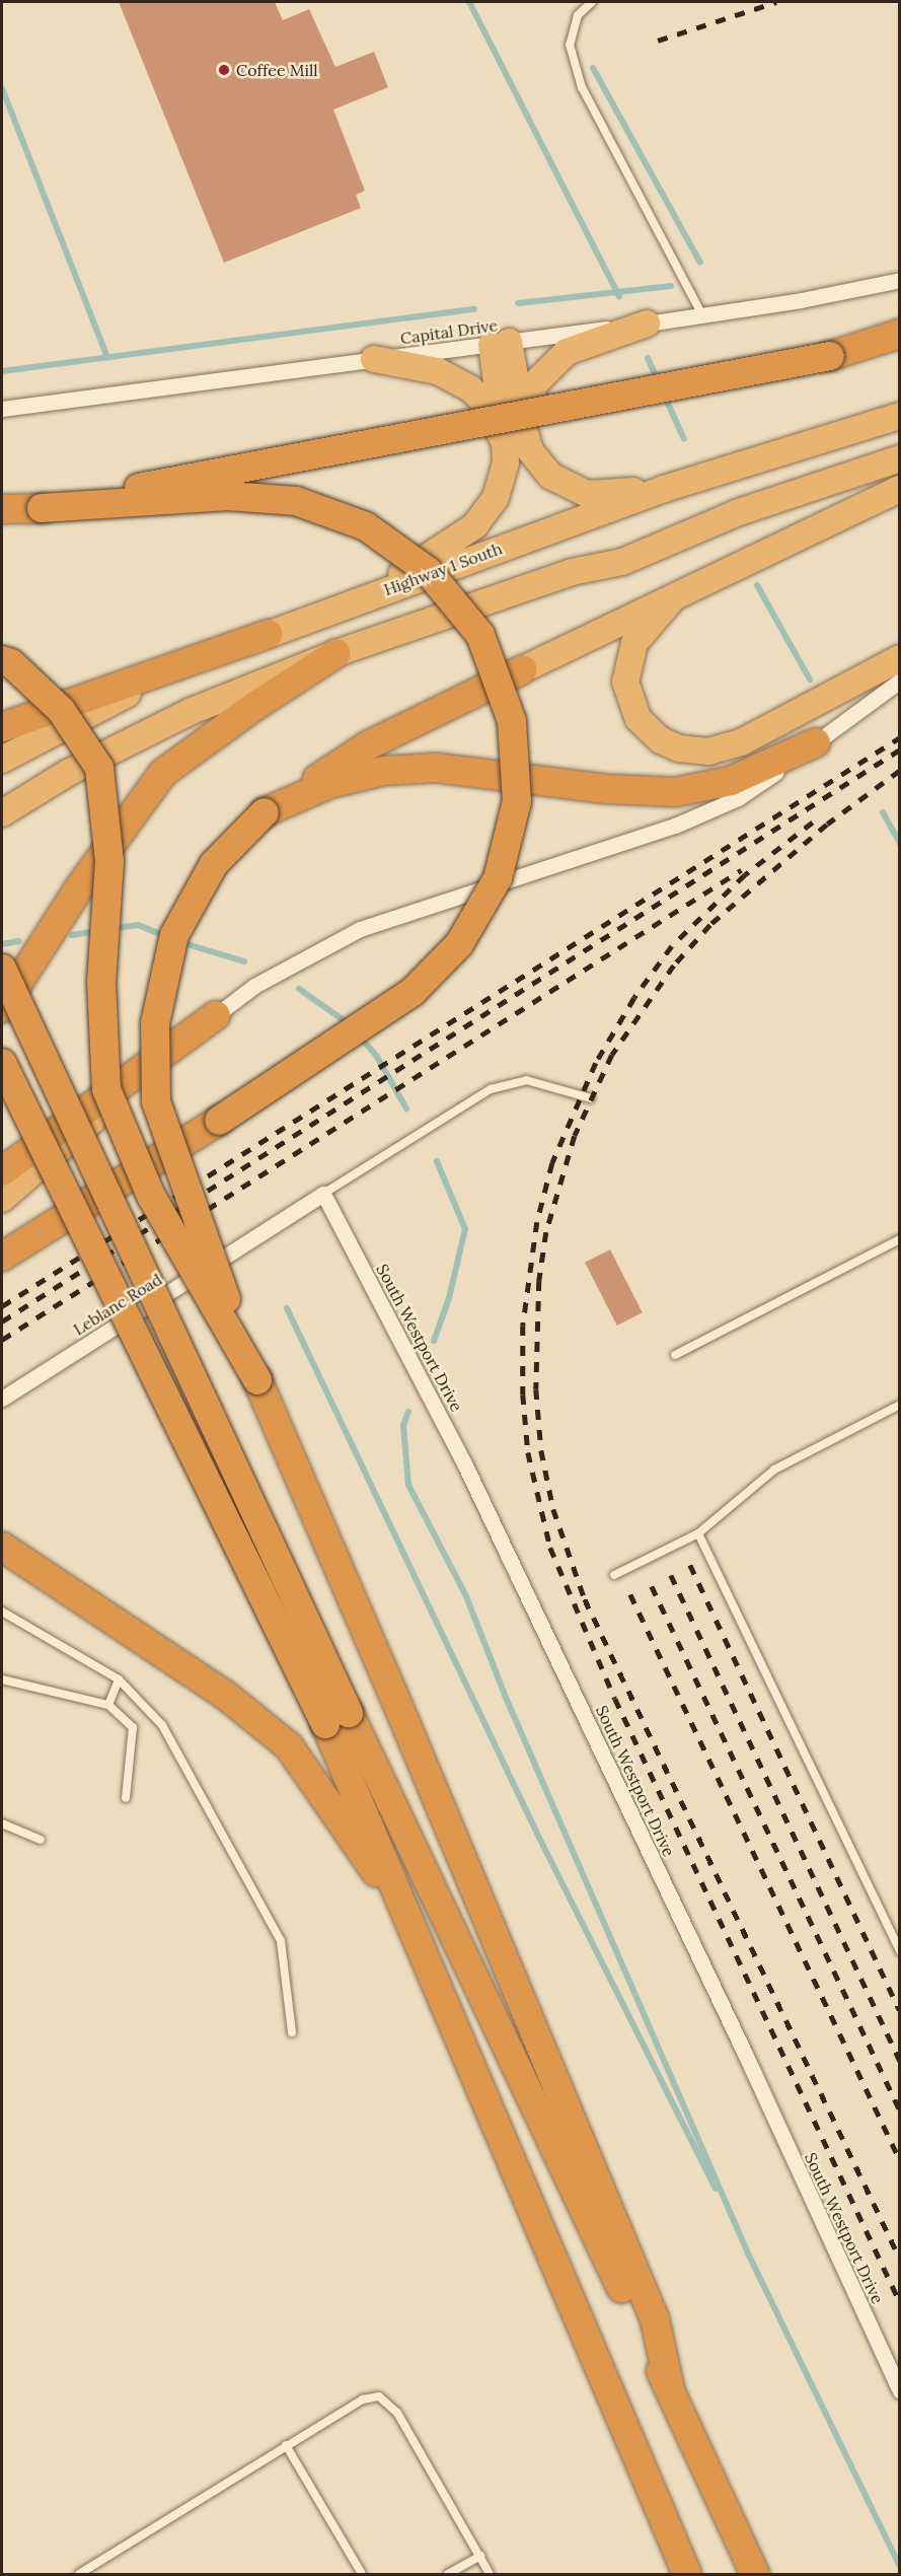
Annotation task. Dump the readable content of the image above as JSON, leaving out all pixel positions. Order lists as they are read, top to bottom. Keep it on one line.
{"streets":{"highway":["Highway 1 South"],"street":["Capital Drive","Leblanc Road","South Westport Drive"]},"crossings":[["Leblanc Road","South Westport Drive"]],"places":["Coffee Mill"]}
